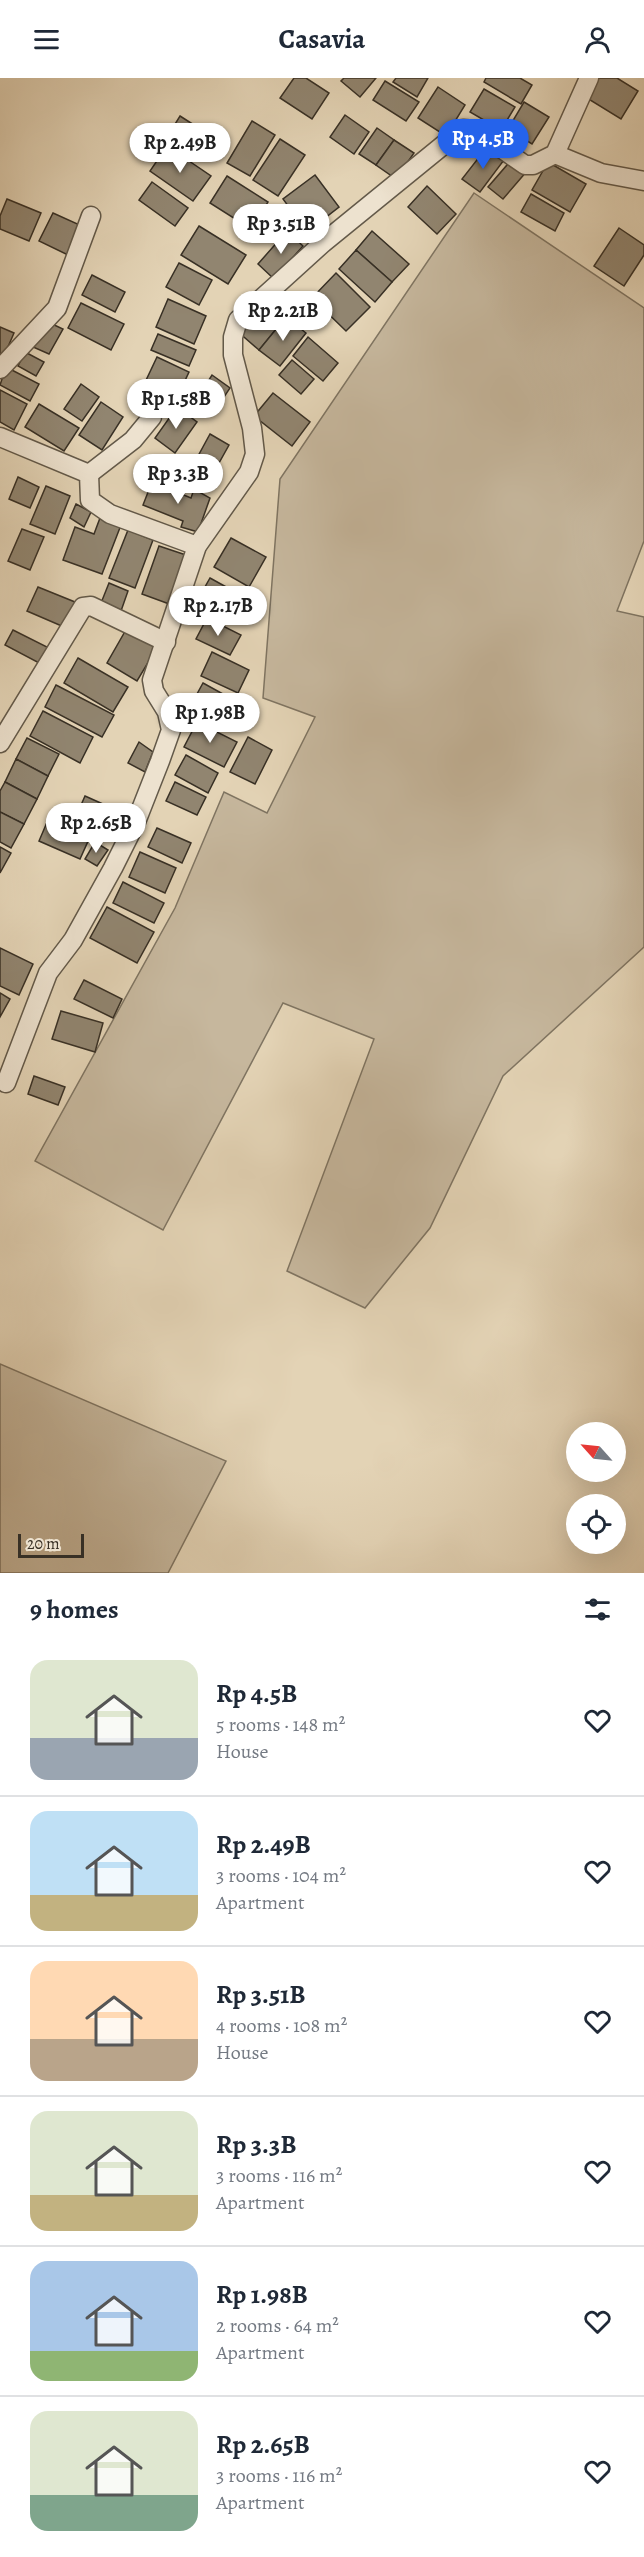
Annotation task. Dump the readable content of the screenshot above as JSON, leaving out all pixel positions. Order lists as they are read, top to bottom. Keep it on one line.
{"scale_bar":"20 m","north":"top left","page":{"header":"Casavia","price":["Rp 4.5B","Rp 2.49B","Rp 3.51B","Rp 2.21B","Rp 1.58B","Rp 3.3B","Rp 2.17B","Rp 1.98B","Rp 2.65B"],"scale":"20 m","heading":"9 homes","list":[{"name":"Rp 4.5B","note":"5 rooms · 148 m² · House"},{"name":"Rp 2.49B","note":"3 rooms · 104 m² · Apartment"},{"name":"Rp 3.51B","note":"4 rooms · 108 m² · House"},{"name":"Rp 3.3B","note":"3 rooms · 116 m² · Apartment"},{"name":"Rp 1.98B","note":"2 rooms · 64 m² · Apartment"},{"name":"Rp 2.65B","note":"3 rooms · 116 m² · Apartment"}]}}
